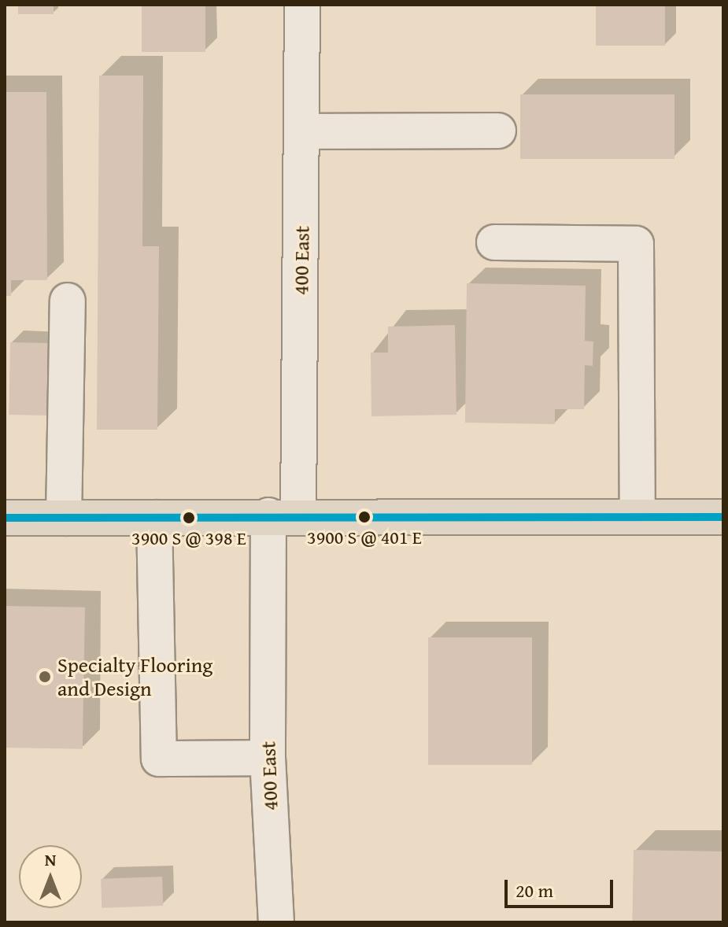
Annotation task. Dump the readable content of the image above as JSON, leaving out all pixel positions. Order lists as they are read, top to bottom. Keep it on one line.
{"streets":{"street":["400 East"]},"places":["3900 S @ 401 E","3900 S @ 398 E","Specialty Flooring and Design"],"scale_bar":"20 m","north":"top"}
